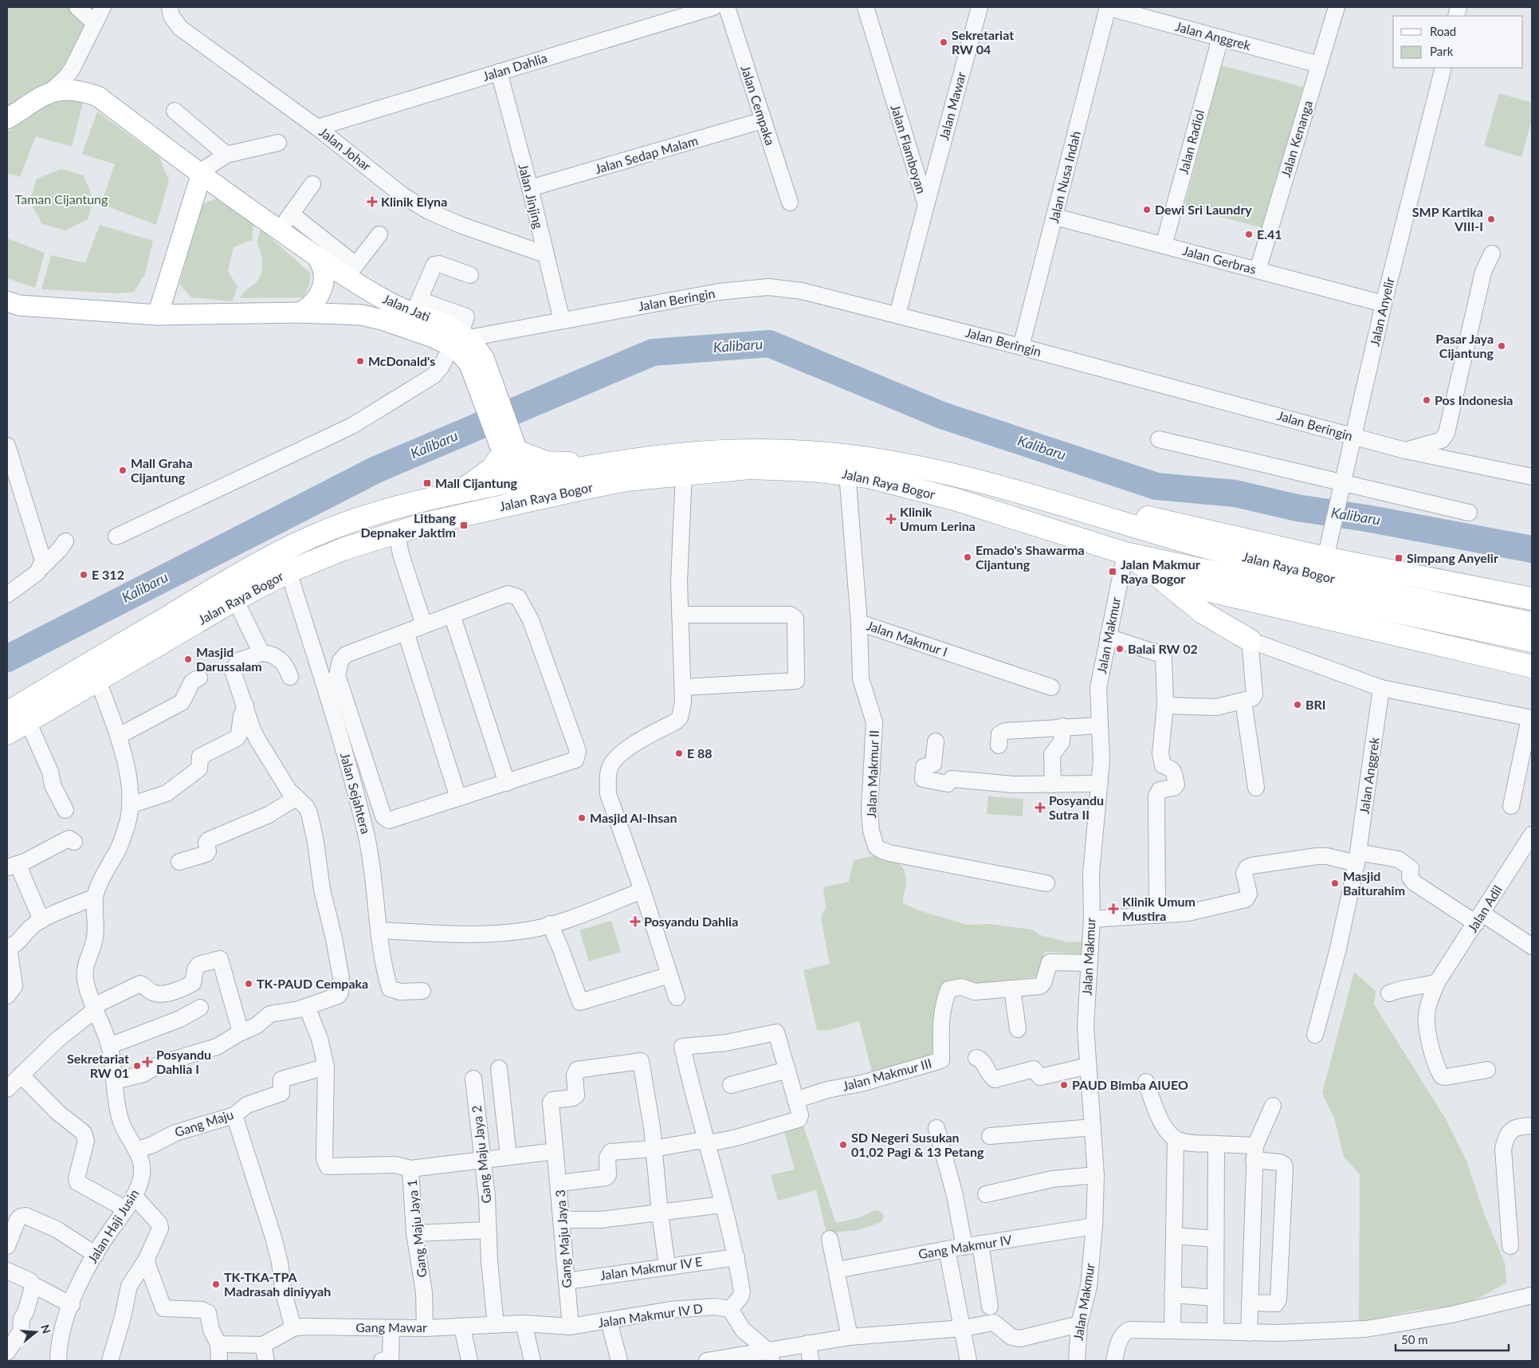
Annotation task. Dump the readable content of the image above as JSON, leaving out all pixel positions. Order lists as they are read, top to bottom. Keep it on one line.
{"streets":{"highway":["Jalan Raya Bogor"],"main road":["Jalan Jati"],"street":["Jalan Anggrek","Jalan Dahlia","Jalan Cempaka","Jalan Mawar","Jalan Kenanga","Jalan Radiol","Jalan Johar","Jalan Flamboyan","Jalan Sedap Malam","Jalan Nusa Indah","Jalan Jinjing","Jalan Gerbras","Jalan Beringin","Jalan Anyelir","Jalan Makmur","Jalan Makmur I","Jalan Makmur II","Jalan Sejahtera","Jalan Adil","Jalan Makmur III","Gang Maju","Gang Maju Jaya 2","Jalan Haji Jusin","Gang Maju Jaya 1","Gang Maju Jaya 3","Gang Makmur IV","Jalan Makmur IV E","Jalan Makmur IV D","Gang Mawar"]},"crossings":[["Jalan Anggrek","Jalan Kenanga"],["Jalan Anggrek","Jalan Radiol"],["Jalan Anggrek","Jalan Nusa Indah"],["Jalan Dahlia","Jalan Johar"],["Jalan Dahlia","Jalan Jinjing"],["Jalan Cempaka","Jalan Sedap Malam"],["Jalan Mawar","Jalan Flamboyan"],["Jalan Kenanga","Jalan Gerbras"],["Jalan Radiol","Jalan Gerbras"],["Jalan Johar","Jalan Jinjing"],["Jalan Flamboyan","Jalan Beringin"],["Jalan Sedap Malam","Jalan Jinjing"],["Jalan Nusa Indah","Jalan Gerbras"],["Jalan Nusa Indah","Jalan Beringin"],["Jalan Jinjing","Jalan Beringin"],["Jalan Gerbras","Jalan Anyelir"],["Jalan Beringin","Jalan Jati"],["Jalan Beringin","Jalan Anyelir"],["Jalan Jati","Jalan Raya Bogor"],["Jalan Anyelir","Jalan Raya Bogor"],["Jalan Raya Bogor","Jalan Makmur"],["Jalan Raya Bogor","Jalan Makmur I"],["Jalan Raya Bogor","Jalan Sejahtera"],["Jalan Raya Bogor","Jalan Haji Jusin"],["Jalan Makmur","Jalan Makmur III"],["Jalan Makmur","Gang Makmur IV"],["Jalan Makmur I","Jalan Makmur II"],["Gang Maju","Jalan Haji Jusin"],["Gang Maju","Gang Maju Jaya 1"],["Gang Maju Jaya 2","Gang Mawar"],["Gang Maju Jaya 1","Gang Mawar"],["Gang Maju Jaya 3","Jalan Makmur IV E"],["Gang Maju Jaya 3","Jalan Makmur IV D"]],"water":["Kalibaru"],"parks":["Taman Cijantung"],"places":{"other":["Sekretariat RW 04","Dewi Sri Laundry","SMP Kartika VIII-I","E.41","Pasar Jaya Cijantung","McDonald's","Pos Indonesia","Mall Graha Cijantung","Emado's Shawarma Cijantung","E 312","Balai RW 02","Masjid Darussalam","BRI","E 88","Masjid Al-Ihsan","Masjid Baiturahim","TK-PAUD Cempaka","Sekretariat RW 01","PAUD Bimba AIUEO","SD Negeri Susukan 01,02 Pagi & 13 Petang","TK-TKA-TPA Madrasah diniyyah"],"health":["Klinik Elyna","Klinik Umum Lerina","Posyandu Sutra II","Klinik Umum Mustira","Posyandu Dahlia","Posyandu Dahlia I"],"transit":["Mall Cijantung","Litbang Depnaker Jaktim","Simpang Anyelir","Jalan Makmur Raya Bogor"]},"legend":["Road","Park"],"scale_bar":"50 m","north":"right"}
